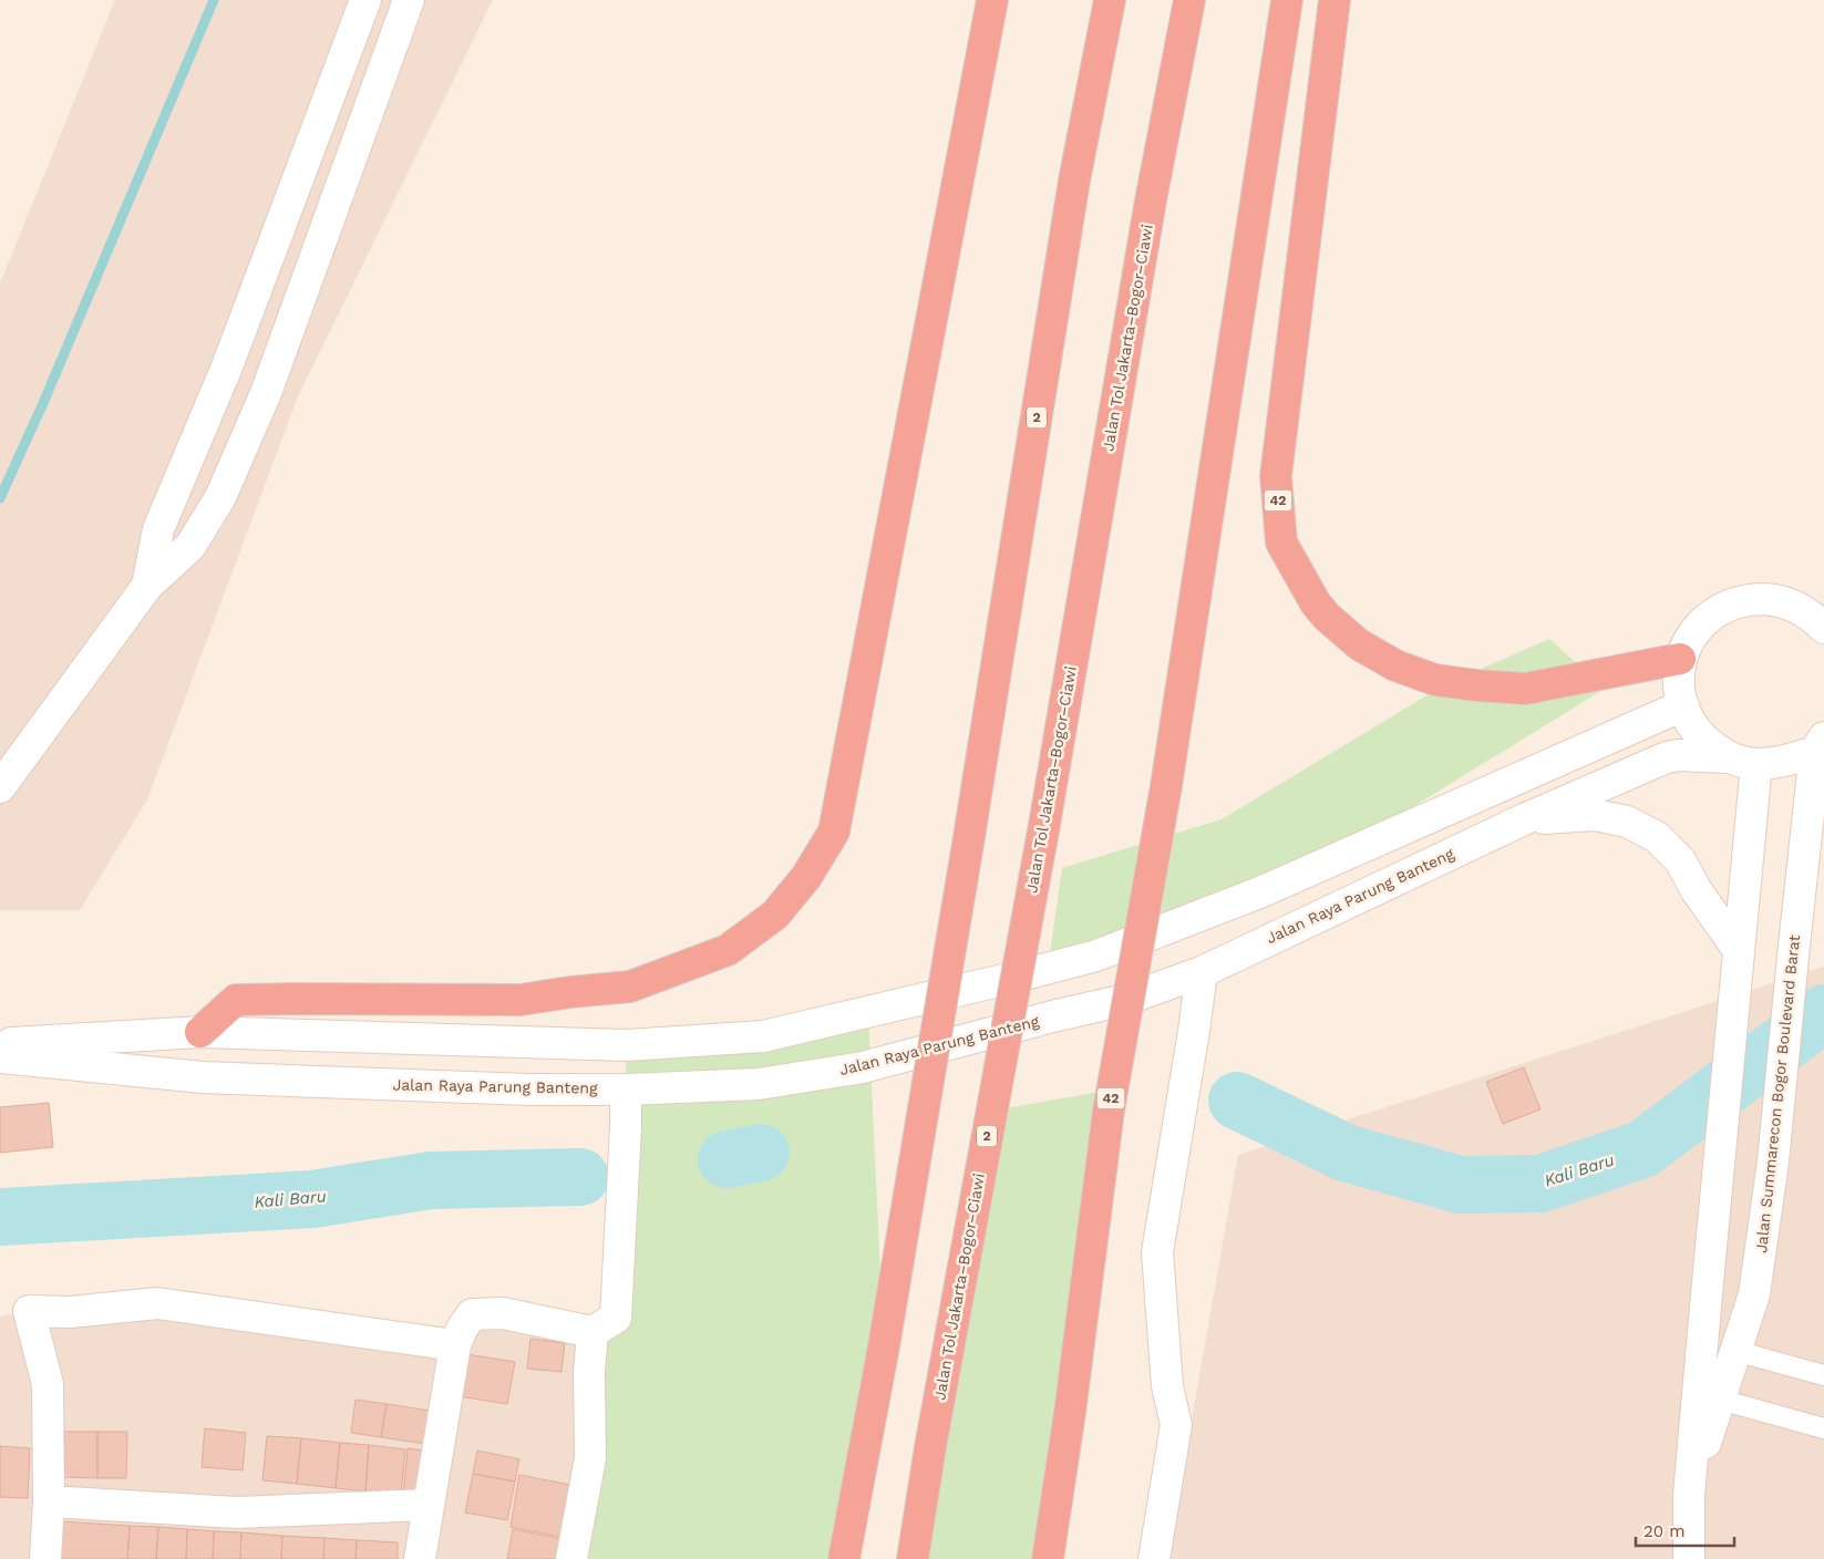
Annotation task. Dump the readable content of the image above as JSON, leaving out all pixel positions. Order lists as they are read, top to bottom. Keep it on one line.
{"streets":{"highway":["Jalan Tol Jakarta–Bogor–Ciawi","2","42"],"street":["Jalan Raya Parung Banteng","Jalan Summarecon Bogor Boulevard Barat"]},"water":["Kali Baru"],"scale_bar":"20 m"}
